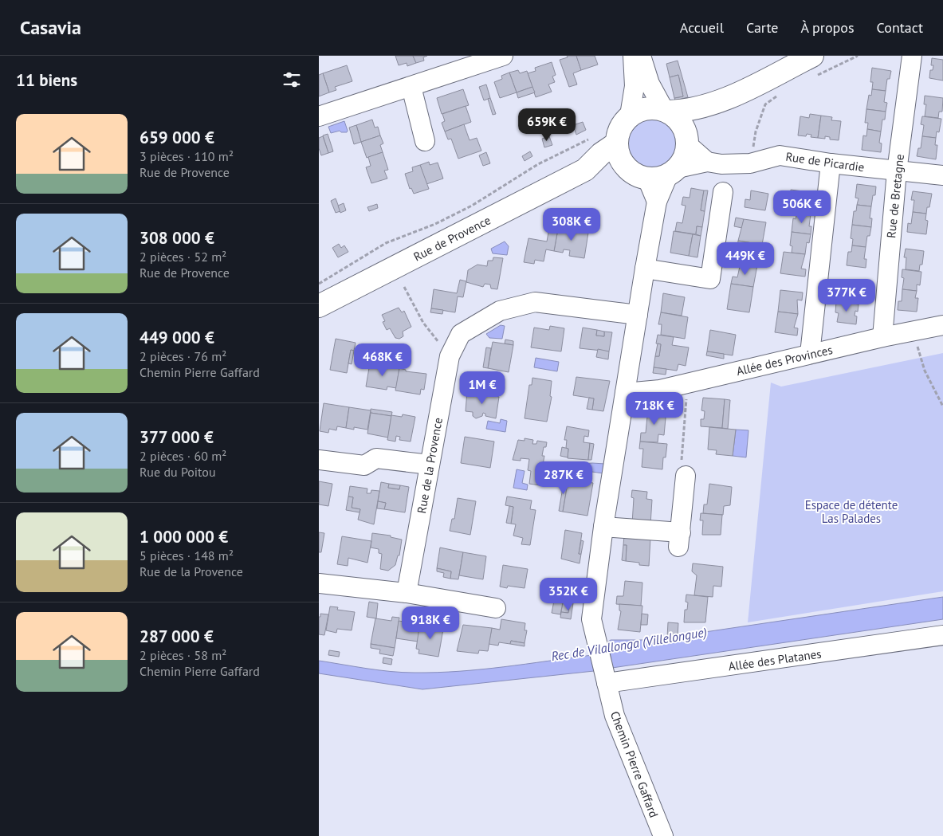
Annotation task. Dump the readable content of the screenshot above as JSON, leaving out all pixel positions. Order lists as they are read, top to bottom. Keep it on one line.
{"streets":{"main road":["Rue de Provence"],"street":["Rue de Picardie","Rue de Bretagne","Allée des Provinces","Rue de la Provence","Allée des Platanes","Chemin Pierre Gaffard"]},"crossings":[["Rue de Picardie","Rue de Bretagne"],["Rue de Picardie","Rue de Provence"],["Rue de Picardie","Chemin Pierre Gaffard"],["Rue de Bretagne","Allée des Provinces"],["Rue de Provence","Chemin Pierre Gaffard"],["Allée des Provinces","Chemin Pierre Gaffard"],["Rue de la Provence","Chemin Pierre Gaffard"],["Allée des Platanes","Chemin Pierre Gaffard"]],"water":["Rec de Vilallonga (Villelongue)"],"parks":["Espace de détente Las Palades"],"page":{"header":"Casavia","nav":["Accueil","Carte","À propos","Contact"],"heading":"11 biens","list":[{"name":"659 000 €","note":"3 pièces · 110 m² · Rue de Provence"},{"name":"308 000 €","note":"2 pièces · 52 m² · Rue de Provence"},{"name":"449 000 €","note":"2 pièces · 76 m² · Chemin Pierre Gaffard"},{"name":"377 000 €","note":"2 pièces · 60 m² · Rue du Poitou"},{"name":"1 000 000 €","note":"5 pièces · 148 m² · Rue de la Provence"},{"name":"287 000 €","note":"2 pièces · 58 m² · Chemin Pierre Gaffard"}],"price":["659K €","506K €","308K €","449K €","377K €","468K €","1M €","718K €","287K €","352K €","918K €"]}}
